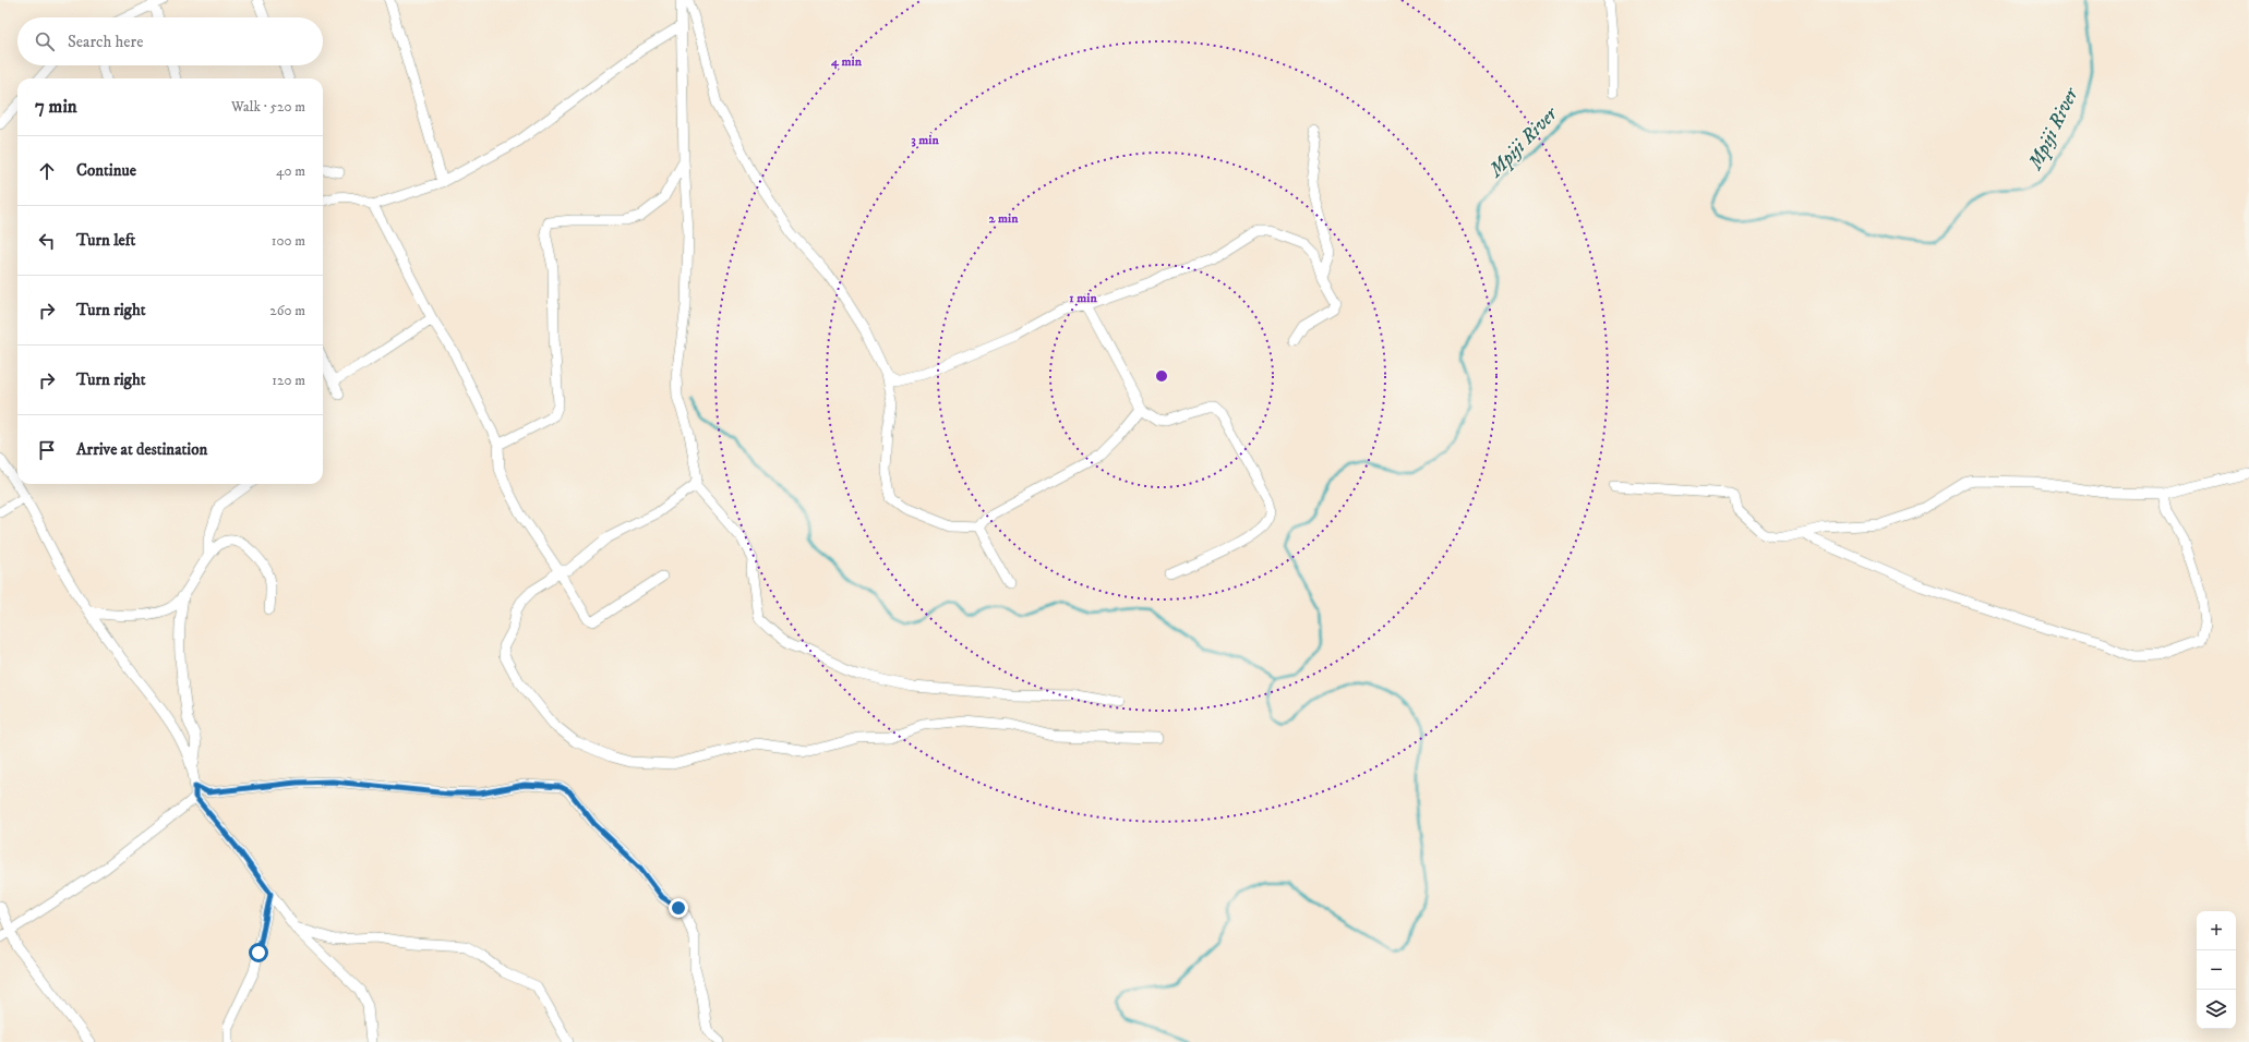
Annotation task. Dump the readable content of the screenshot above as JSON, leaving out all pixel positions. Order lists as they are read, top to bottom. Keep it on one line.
{"water":["Mpiji River"],"page":{"search":"Search here","heading":["7 min","Walk · 520 m"],"list":[["Continue","40 m"],["Turn left","100 m"],["Turn right","260 m"],["Turn right","120 m"],"Arrive at destination"],"map_buttons":["+","−"]},"rings":["4 min","3 min","2 min","1 min"]}
